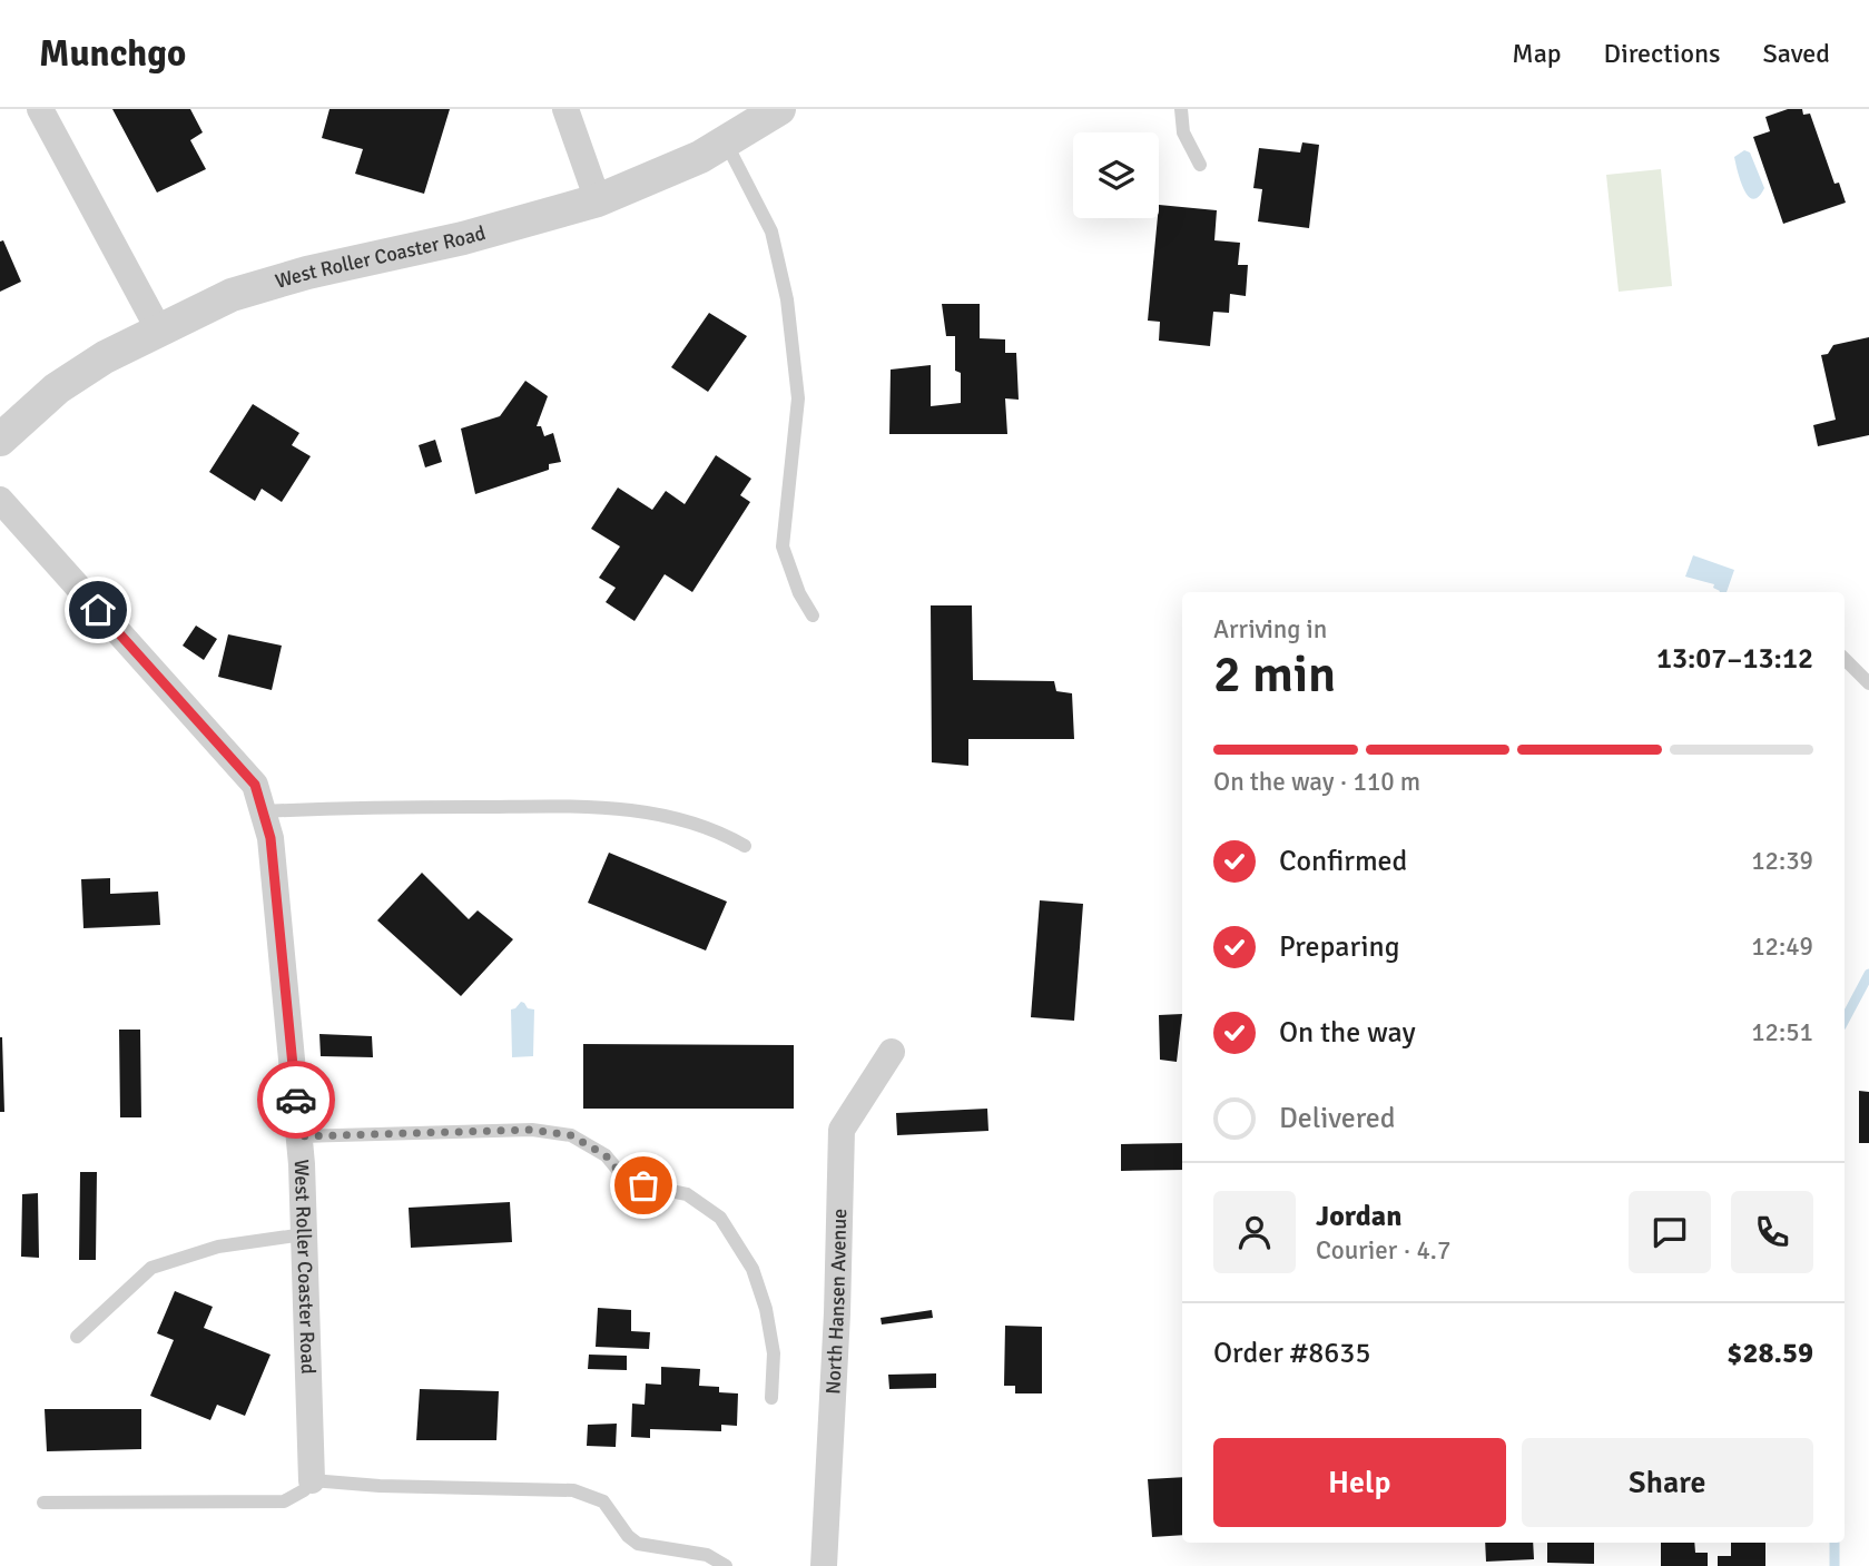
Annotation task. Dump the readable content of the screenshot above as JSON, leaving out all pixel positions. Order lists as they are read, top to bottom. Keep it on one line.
{"streets":{"street":["West Roller Coaster Road","North Hansen Avenue"]},"page":{"header":"Munchgo","nav":["Map","Directions","Saved"],"heading":["2 min","Arriving in","13:07–13:12"],"panel":["Jordan","Courier · 4.7","Order #8635","$28.59"],"bar":"On the way · 110 m","list":[["Confirmed","12:39"],["Preparing","12:49"],["On the way","12:51"],"Delivered"],"buttons":["Help","Share"]}}
